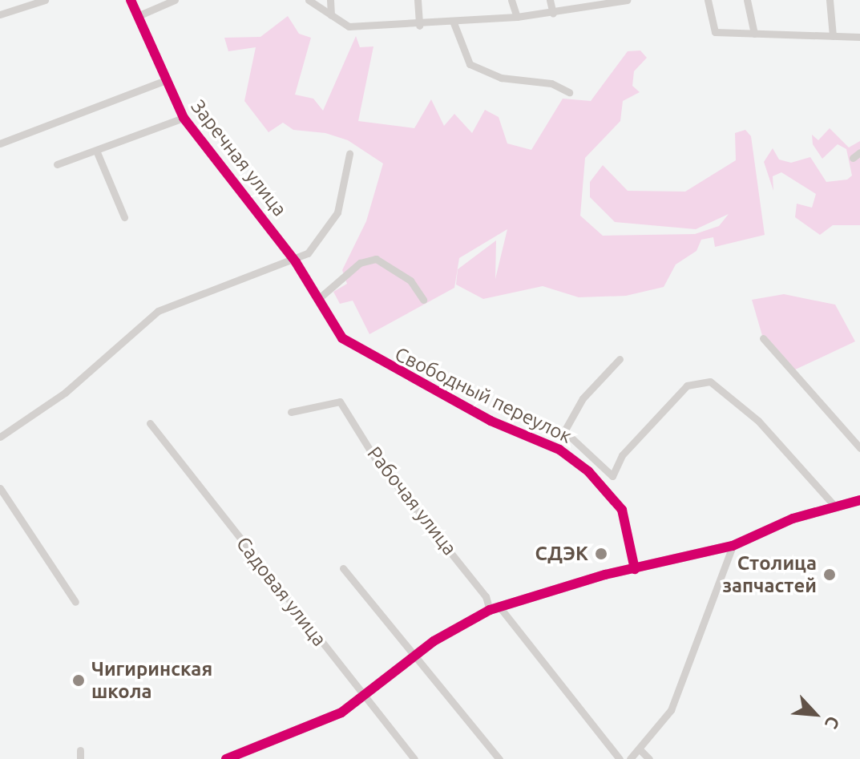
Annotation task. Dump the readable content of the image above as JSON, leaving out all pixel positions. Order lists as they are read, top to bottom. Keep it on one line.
{"streets":{"street":["Заречная улица","Свободный переулок","Рабочая улица","Садовая улица"]},"crossings":[["Заречная улица","Свободный переулок"]],"places":["СДЭК","Столица запчастей","Чигиринская школа"],"north":"bottom right"}
